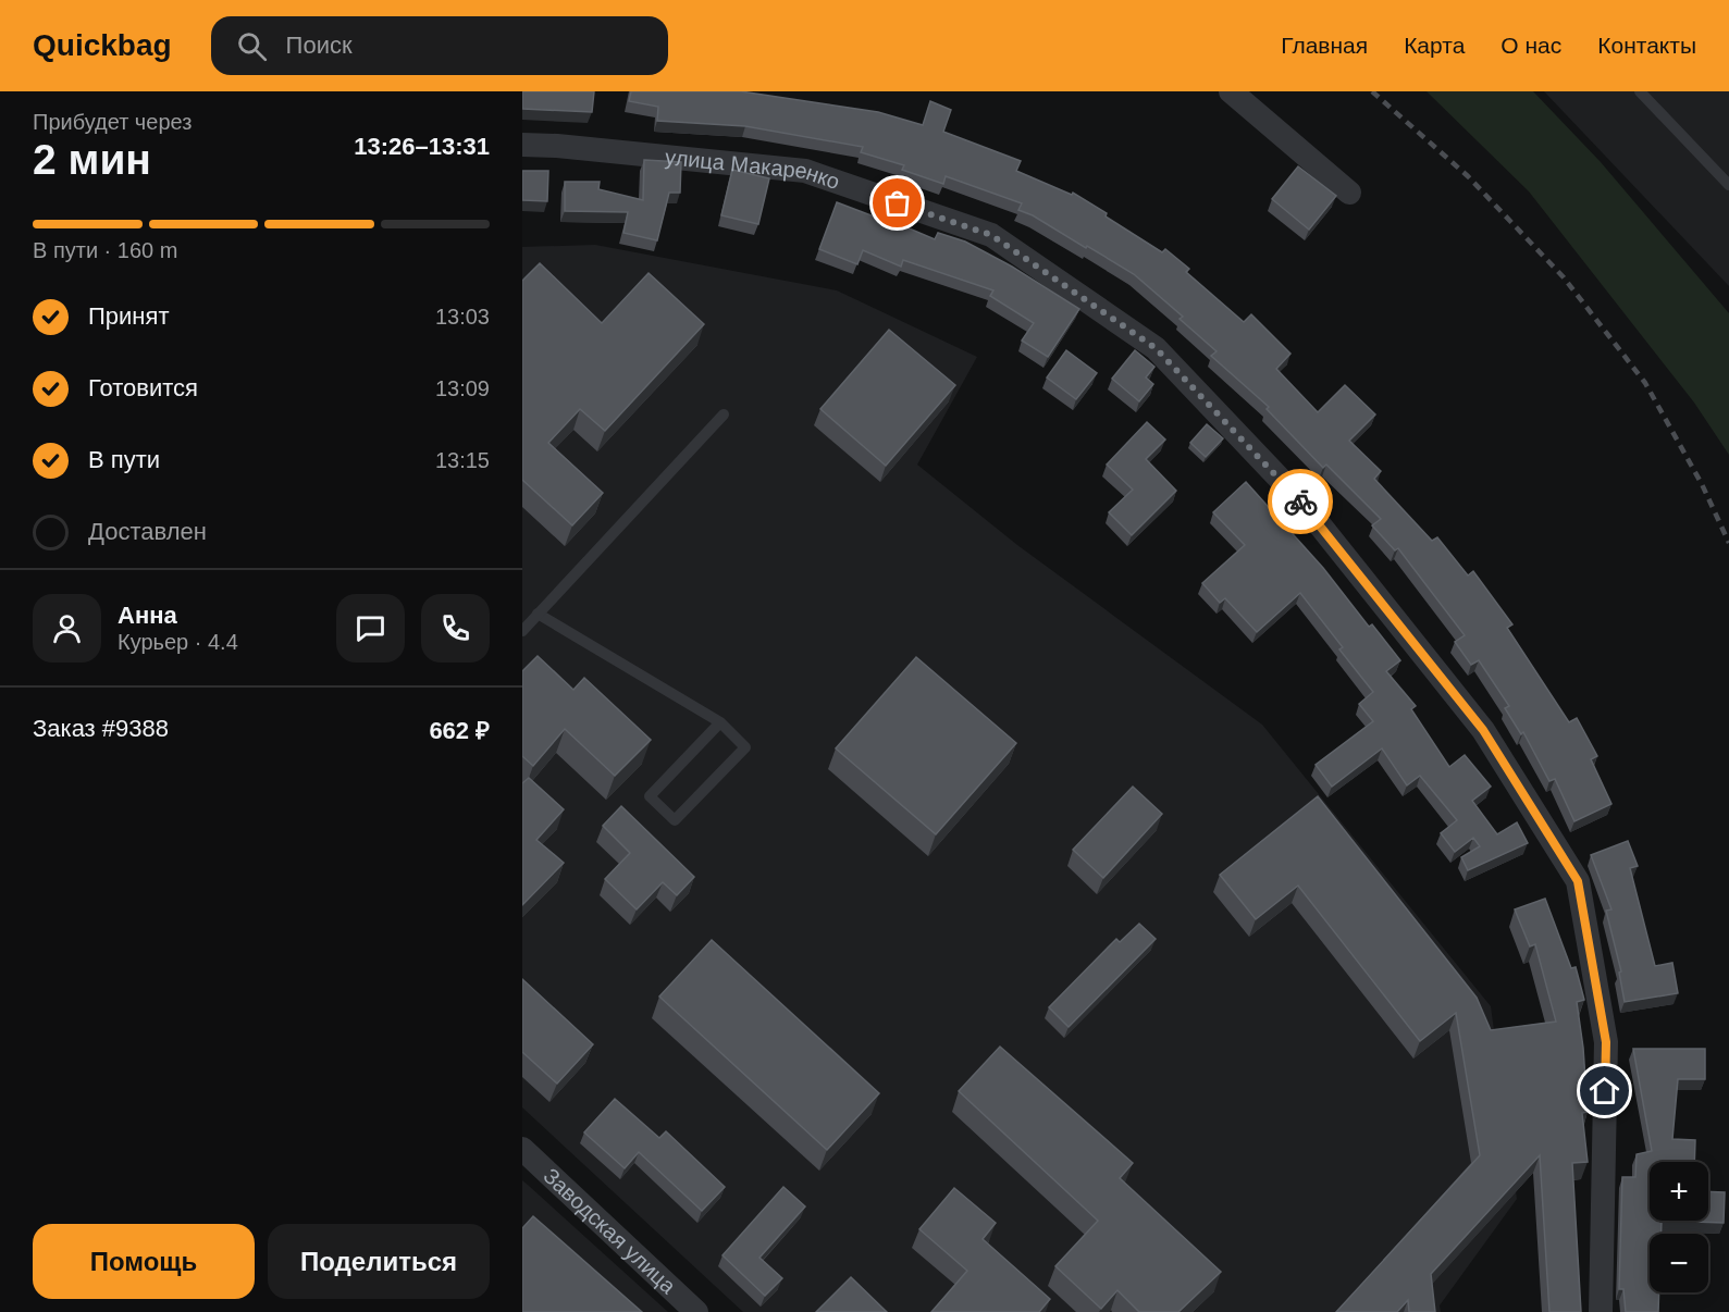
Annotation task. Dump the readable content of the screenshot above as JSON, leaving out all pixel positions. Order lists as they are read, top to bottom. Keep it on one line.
{"streets":{"street":["улица Макаренко","Заводская улица"]},"page":{"header":"Quickbag","search":"Поиск","nav":["Главная","Карта","О нас","Контакты"],"heading":["2 мин","Прибудет через","13:26–13:31"],"panel":["Анна","Курьер · 4.4","Заказ #9388","662 ₽"],"bar":"В пути · 160 m","list":[["Принят","13:03"],["Готовится","13:09"],["В пути","13:15"],"Доставлен"],"map_buttons":["+","−"],"buttons":["Помощь","Поделиться"]}}
